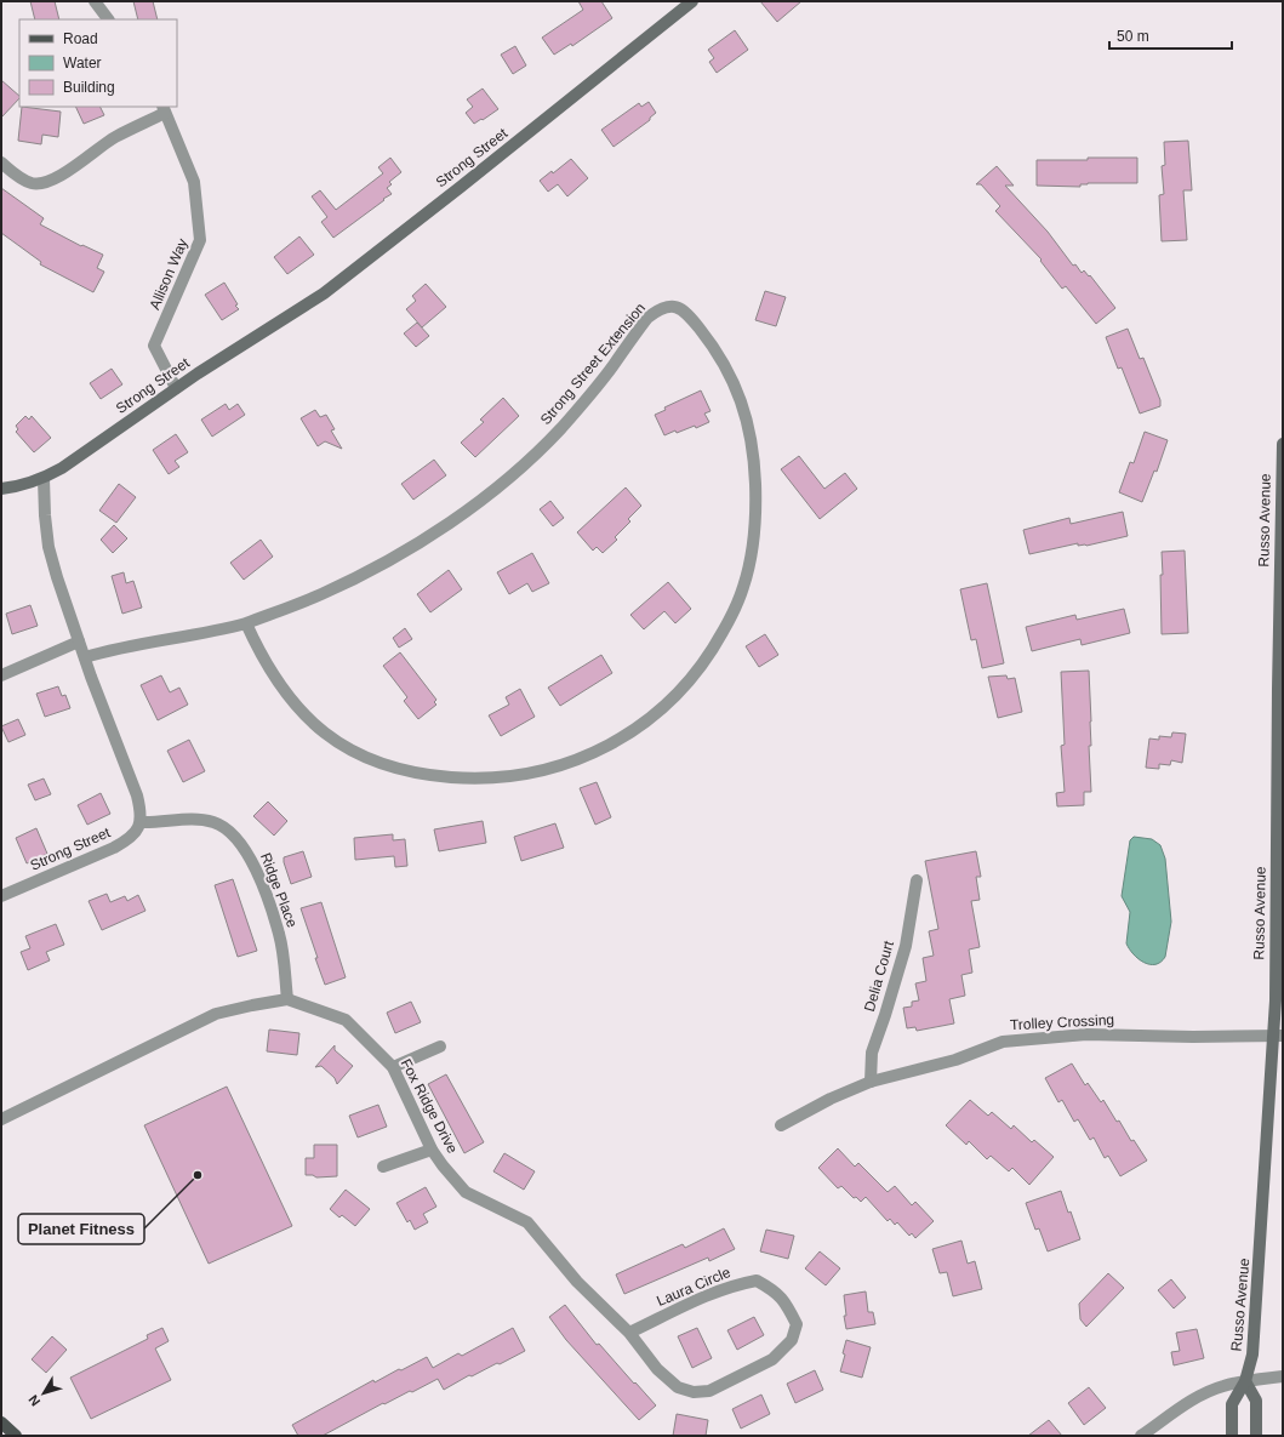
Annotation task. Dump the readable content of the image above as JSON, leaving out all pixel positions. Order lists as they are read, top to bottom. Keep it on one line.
{"streets":{"street":["Strong Street","Allison Way","Strong Street Extension","Russo Avenue","Ridge Place","Delia Court","Trolley Crossing","Fox Ridge Drive","Laura Circle"]},"crossings":[["Strong Street","Allison Way"],["Strong Street","Ridge Place"],["Russo Avenue","Trolley Crossing"],["Ridge Place","Fox Ridge Drive"],["Delia Court","Trolley Crossing"],["Fox Ridge Drive","Laura Circle"]],"places":["Planet Fitness"],"legend":["Road","Water","Building"],"scale_bar":"50 m","north":"bottom left"}
